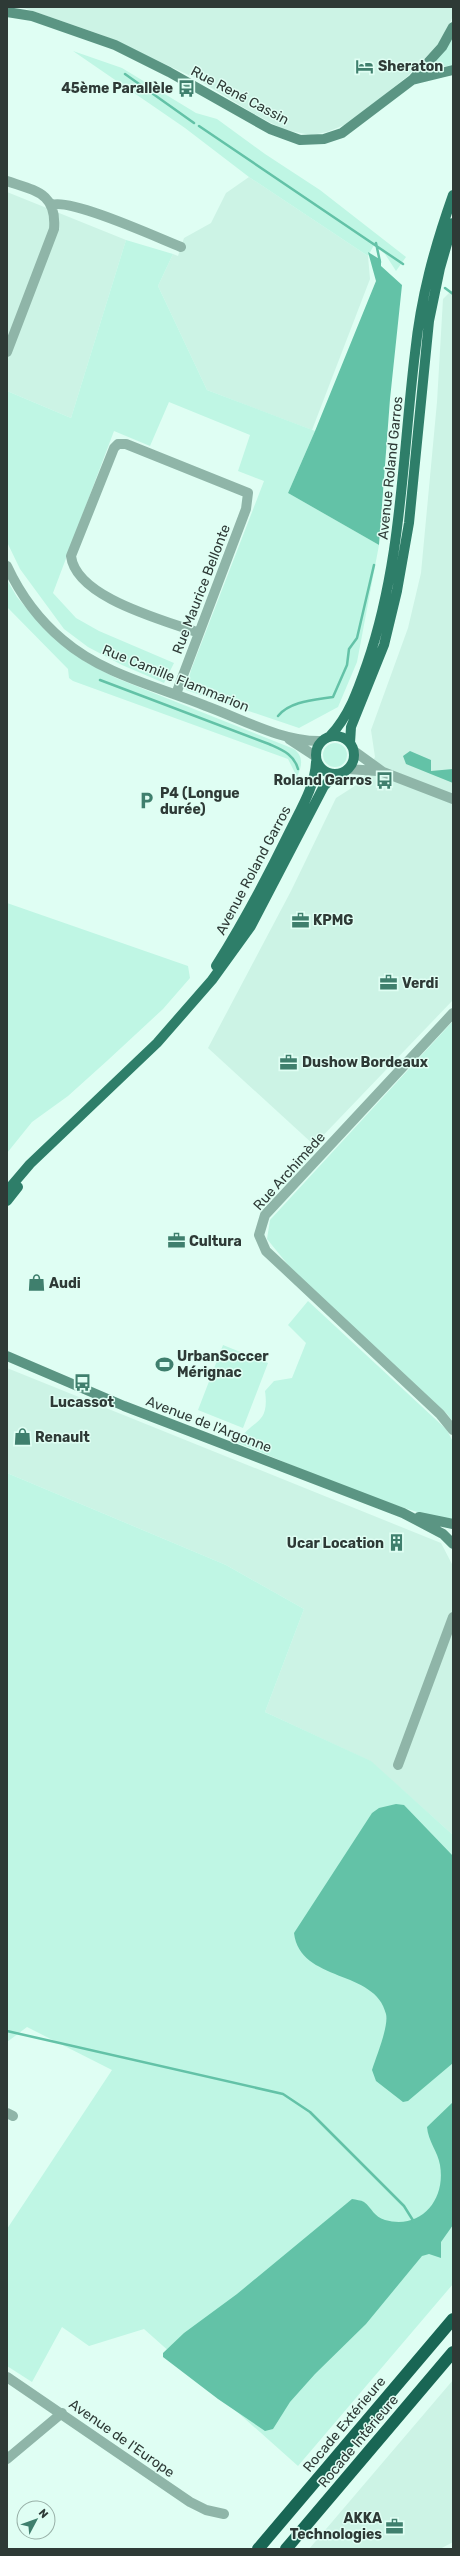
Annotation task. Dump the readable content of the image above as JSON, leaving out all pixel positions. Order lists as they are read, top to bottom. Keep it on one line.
{"streets":{"highway":["Rocade Extérieure","Rocade Intérieure"],"main road":["Avenue Roland Garros"],"street":["Rue René Cassin","Rue Maurice Bellonte","Rue Camille Flammarion","Rue Archimède","Avenue de l'Argonne","Avenue de l'Europe"]},"crossings":[["Avenue Roland Garros","Rue Camille Flammarion"],["Rue Maurice Bellonte","Rue Camille Flammarion"]],"places":{"hotel":["Sheraton"],"bus stop":["45ème Parallèle","Roland Garros","Lucassot"],"parking":["P4 (Longue durée)"],"office":["KPMG","Verdi","Dushow Bordeaux","Cultura","AKKA Technologies"],"shop":["Audi","Renault"],"sports":["UrbanSoccer Mérignac"],"building":["Ucar Location"]},"north":"top right"}
